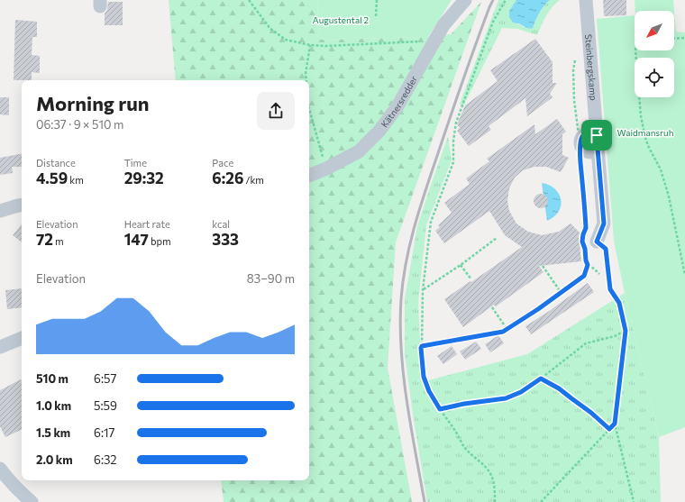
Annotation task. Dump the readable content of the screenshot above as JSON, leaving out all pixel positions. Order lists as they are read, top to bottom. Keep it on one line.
{"streets":{"street":["Steinbergskamp","Kätnersredder"]},"parks":["Augustental 2","Waidmansruh"],"north":"bottom left","page":{"heading":["Morning run","06:37 · 9 × 510 m"],"stats":[["Distance","4.59 km"],["Time","29:32"],["Pace","6:26 /km"],["Elevation","72 m"],["Heart rate","147 bpm"],["kcal","333"]],"chart":["Elevation","83–90 m"],"list":[{"name":"510 m","note":"6:57"},{"name":"1.0 km","note":"5:59"},{"name":"1.5 km","note":"6:17"},{"name":"2.0 km","note":"6:32"}]}}
